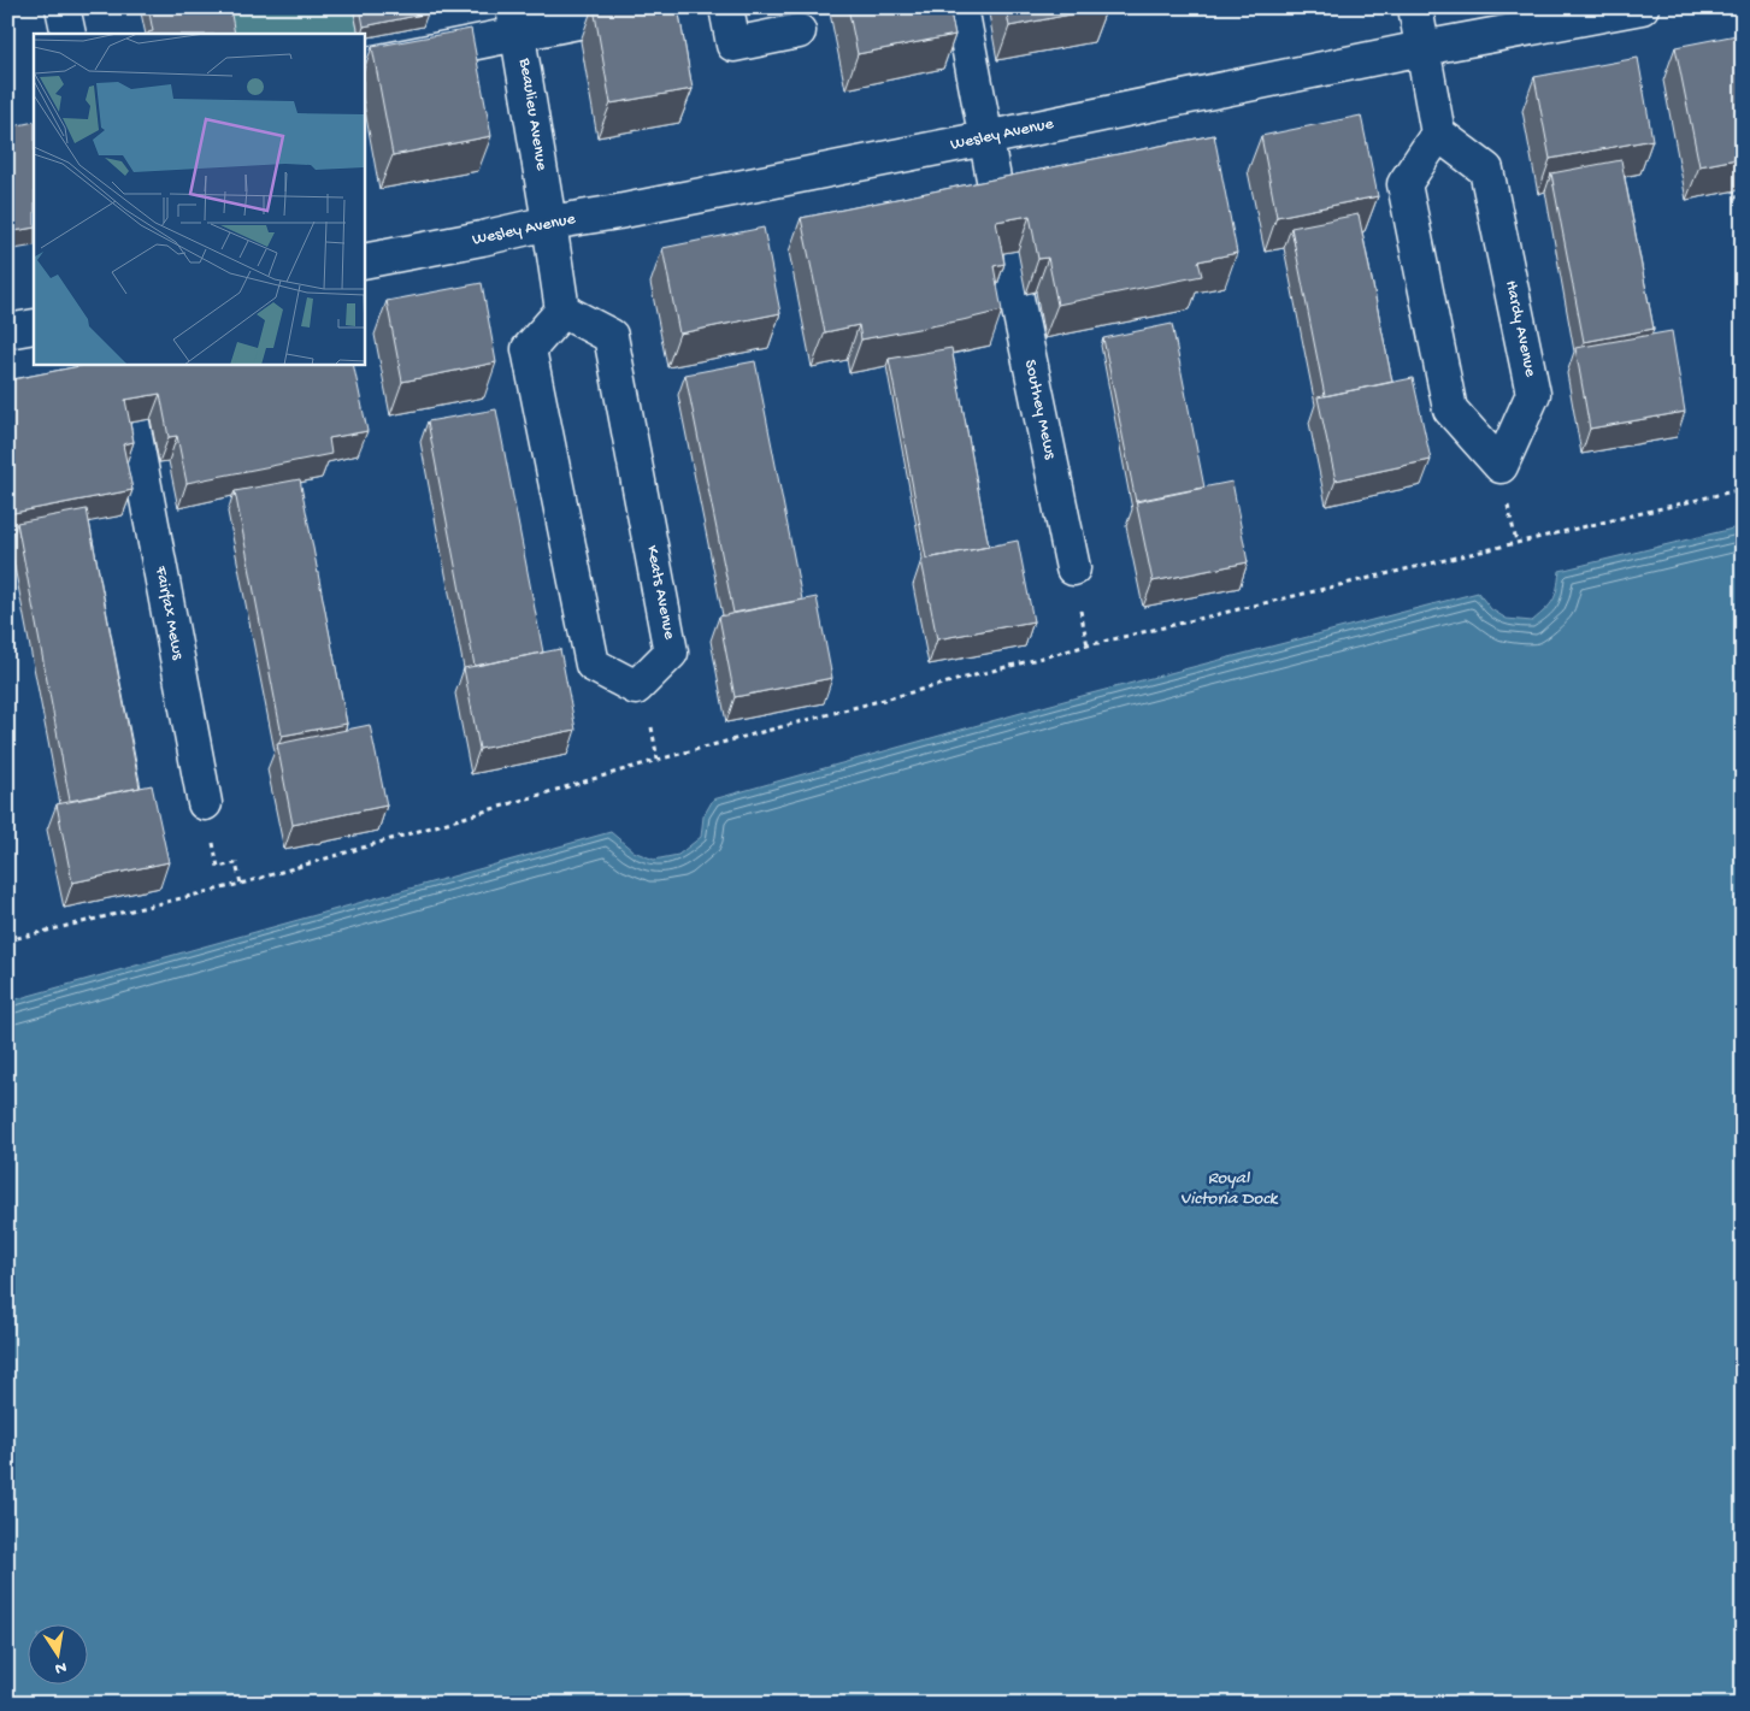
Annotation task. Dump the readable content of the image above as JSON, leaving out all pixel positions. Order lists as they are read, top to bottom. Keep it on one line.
{"streets":{"street":["Beaulieu Avenue","Wesley Avenue","Hardy Avenue","Southey Mews","Keats Avenue","Fairfax Mews"]},"crossings":[["Beaulieu Avenue","Wesley Avenue"]],"water":["Royal Victoria Dock"],"north":"bottom"}
